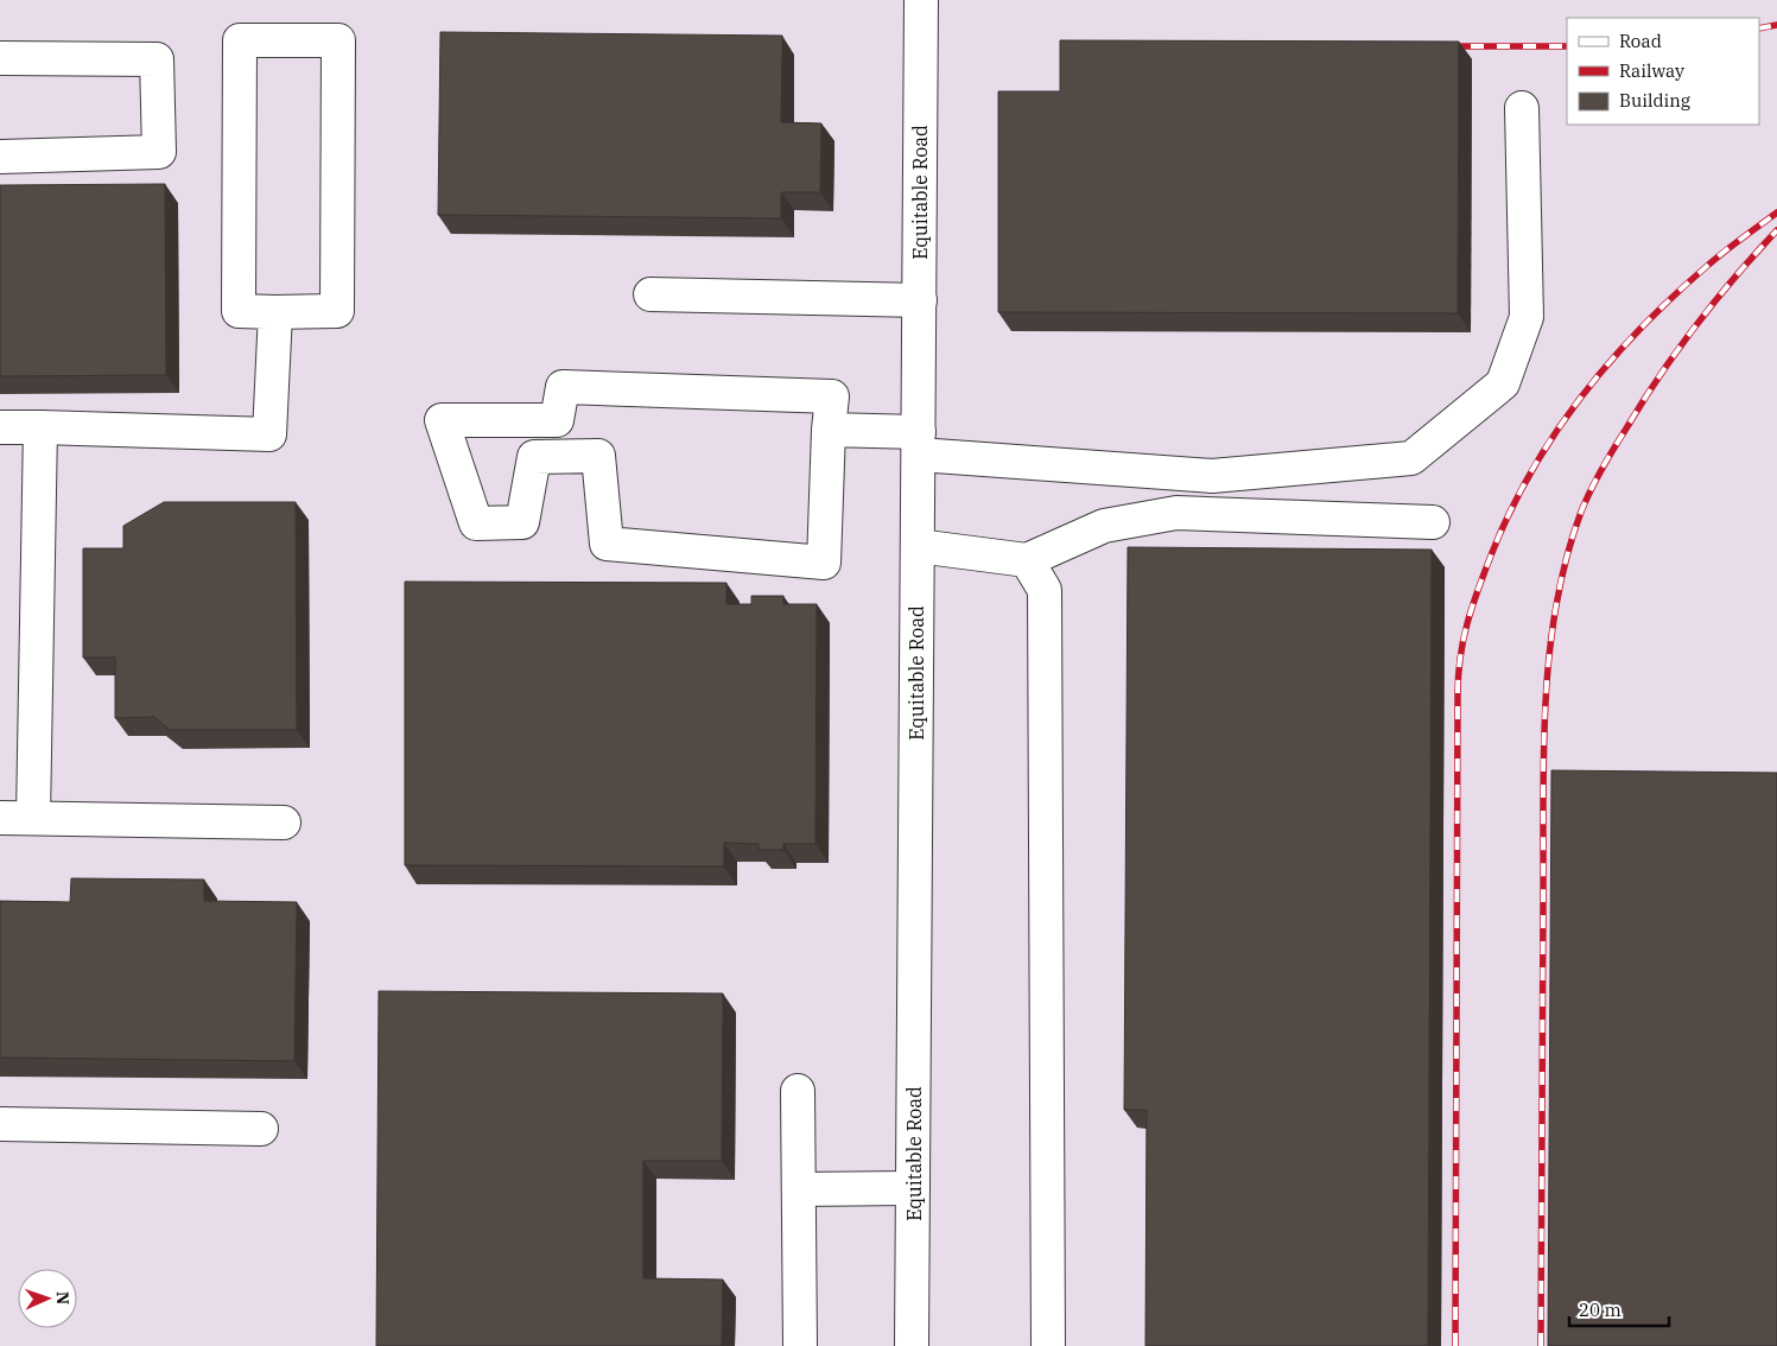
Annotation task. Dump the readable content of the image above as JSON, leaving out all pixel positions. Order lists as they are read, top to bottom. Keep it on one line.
{"streets":{"street":["Equitable Road"]},"legend":["Road","Railway","Building"],"scale_bar":"20 m","north":"right"}
